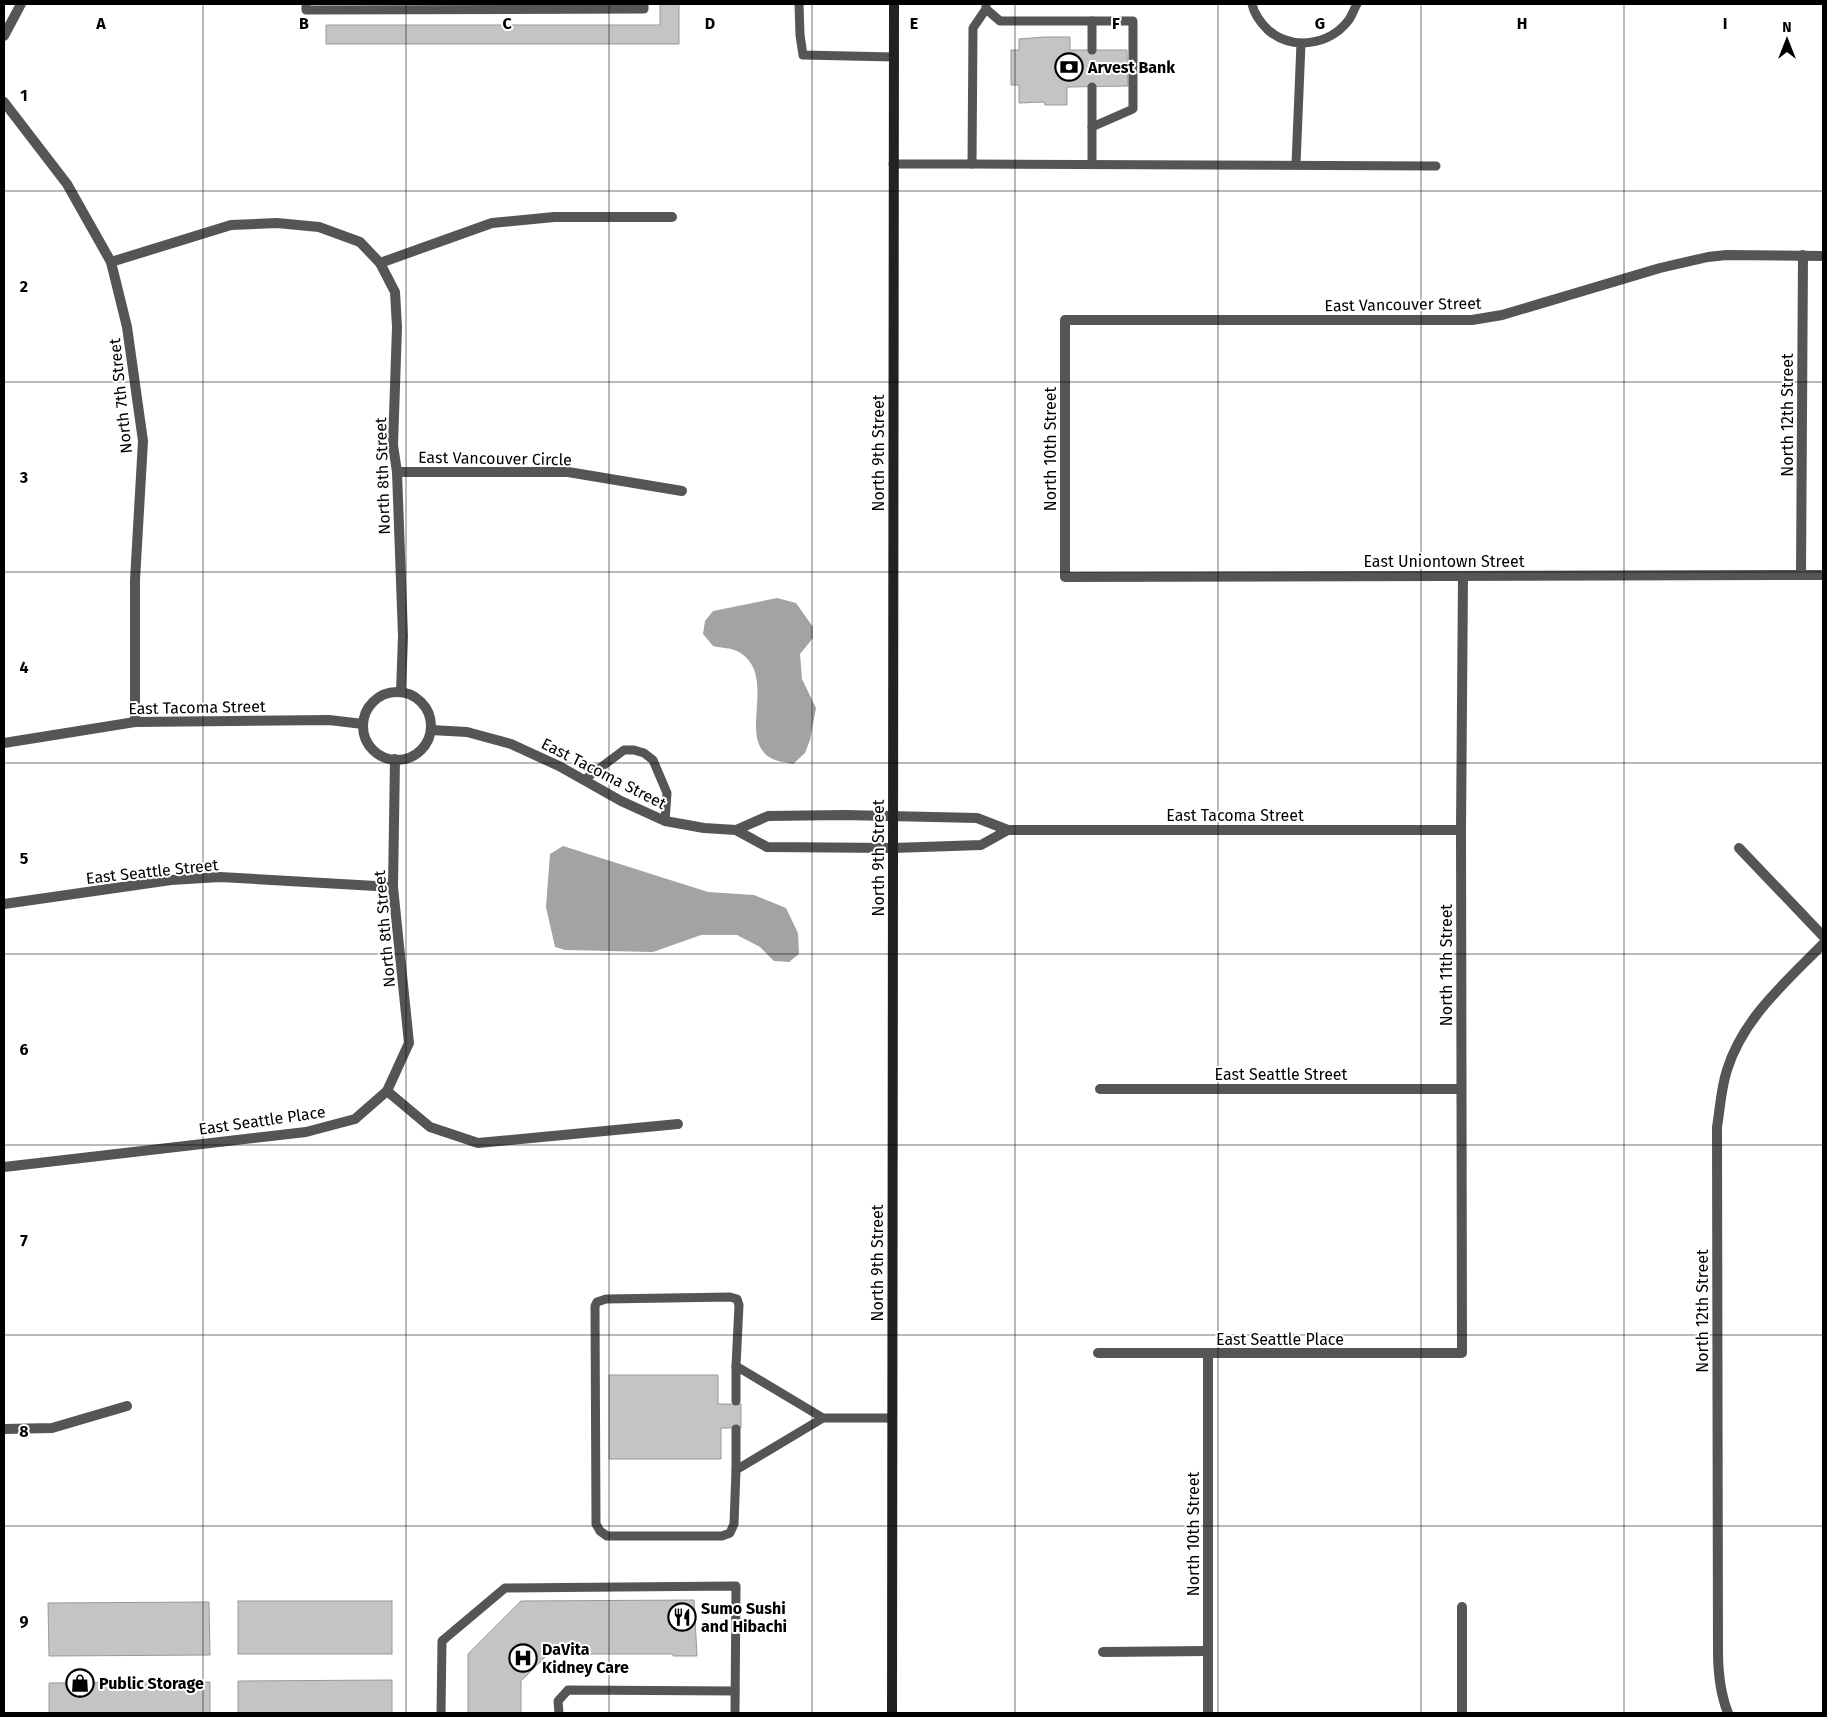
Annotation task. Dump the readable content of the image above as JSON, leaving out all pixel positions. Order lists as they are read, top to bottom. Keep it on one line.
{"streets":{"main road":["North 9th Street"],"street":["East Vancouver Street","North 7th Street","North 12th Street","North 10th Street","East Vancouver Circle","North 8th Street","East Uniontown Street","East Tacoma Street","East Seattle Street","North 11th Street","East Seattle Place"]},"crossings":[["East Vancouver Street","North 12th Street"],["East Vancouver Street","North 10th Street"],["North 7th Street","East Tacoma Street"],["North 12th Street","East Uniontown Street"],["North 10th Street","East Uniontown Street"],["North 10th Street","East Seattle Place"],["North 9th Street","East Tacoma Street"],["East Vancouver Circle","North 8th Street"],["North 8th Street","East Tacoma Street"],["North 8th Street","East Seattle Street"],["North 8th Street","East Seattle Place"],["East Uniontown Street","North 11th Street"],["East Tacoma Street","North 11th Street"],["East Seattle Street","North 11th Street"],["North 11th Street","East Seattle Place"]],"places":{"bank":["Arvest Bank"],"restaurant":["Sumo Sushi and Hibachi"],"hospital":["DaVita Kidney Care"],"shop":["Public Storage"]},"north":"top","grid":{"columns":["A","B","C","D","E","F","G","H","I"],"rows":["1","2","3","4","5","6","7","8","9"]}}
